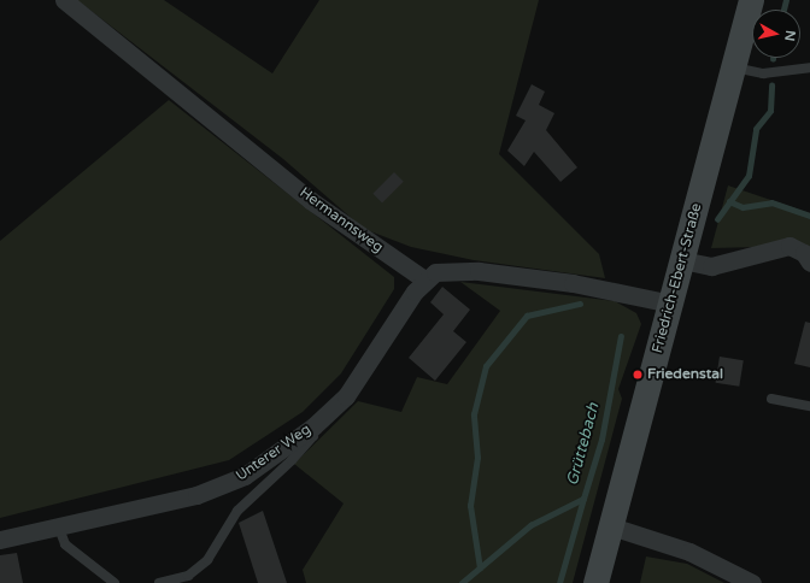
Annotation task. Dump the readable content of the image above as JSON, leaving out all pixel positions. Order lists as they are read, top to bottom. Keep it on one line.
{"streets":{"main road":["Friedrich-Ebert-Straße"],"street":["Hermannsweg","Unterer Weg"]},"crossings":[["Hermannsweg","Unterer Weg"]],"water":["Grüttebach"],"places":["Friedenstal"],"north":"right"}
